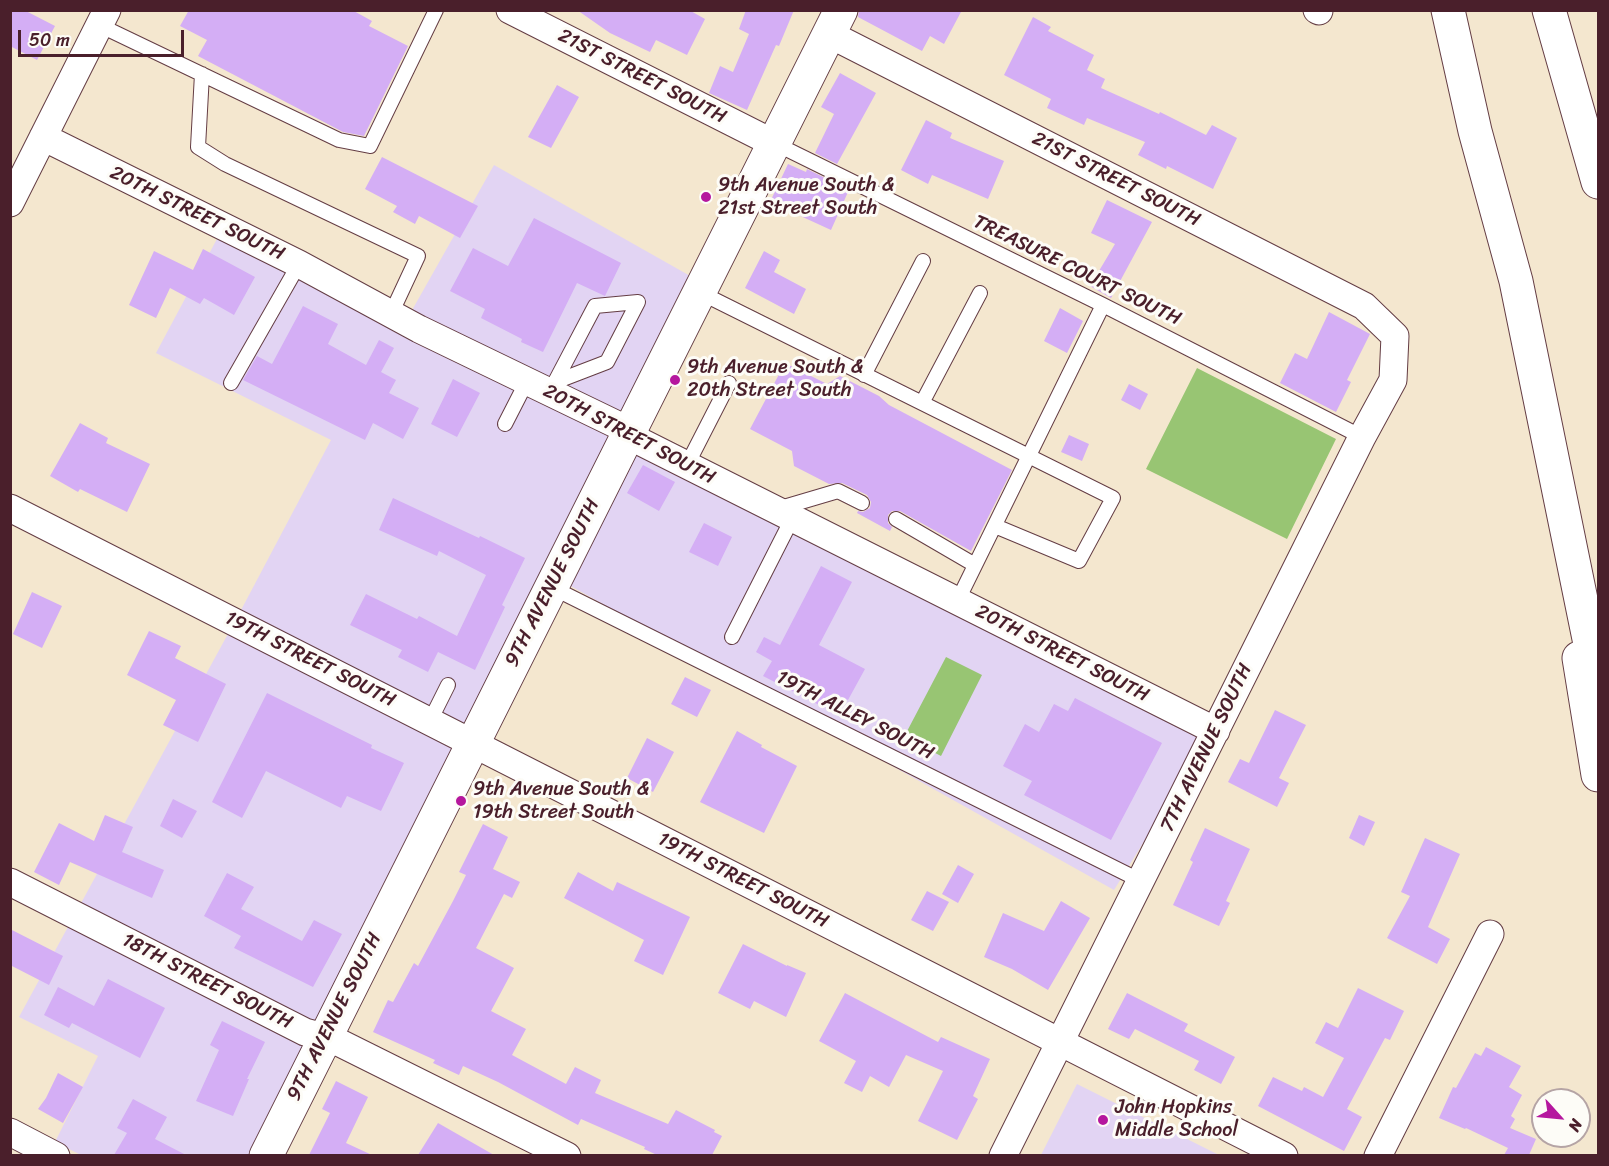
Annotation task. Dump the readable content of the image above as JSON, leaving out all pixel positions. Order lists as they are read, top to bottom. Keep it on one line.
{"streets":{"main road":["9TH AVENUE SOUTH"],"street":["21ST STREET SOUTH","20TH STREET SOUTH","19TH STREET SOUTH","7TH AVENUE SOUTH","18TH STREET SOUTH"],"lane":["TREASURE COURT SOUTH","19TH ALLEY SOUTH"]},"crossings":[["21ST STREET SOUTH","TREASURE COURT SOUTH"],["21ST STREET SOUTH","9TH AVENUE SOUTH"],["21ST STREET SOUTH","7TH AVENUE SOUTH"],["20TH STREET SOUTH","9TH AVENUE SOUTH"],["20TH STREET SOUTH","7TH AVENUE SOUTH"],["TREASURE COURT SOUTH","9TH AVENUE SOUTH"],["TREASURE COURT SOUTH","7TH AVENUE SOUTH"],["9TH AVENUE SOUTH","19TH STREET SOUTH"],["9TH AVENUE SOUTH","19TH ALLEY SOUTH"],["9TH AVENUE SOUTH","18TH STREET SOUTH"],["19TH STREET SOUTH","7TH AVENUE SOUTH"],["19TH ALLEY SOUTH","7TH AVENUE SOUTH"]],"places":["9th Avenue South & 21st Street South","9th Avenue South & 20th Street South","9th Avenue South & 19th Street South","John Hopkins Middle School"],"scale_bar":"50 m","north":"bottom right"}
